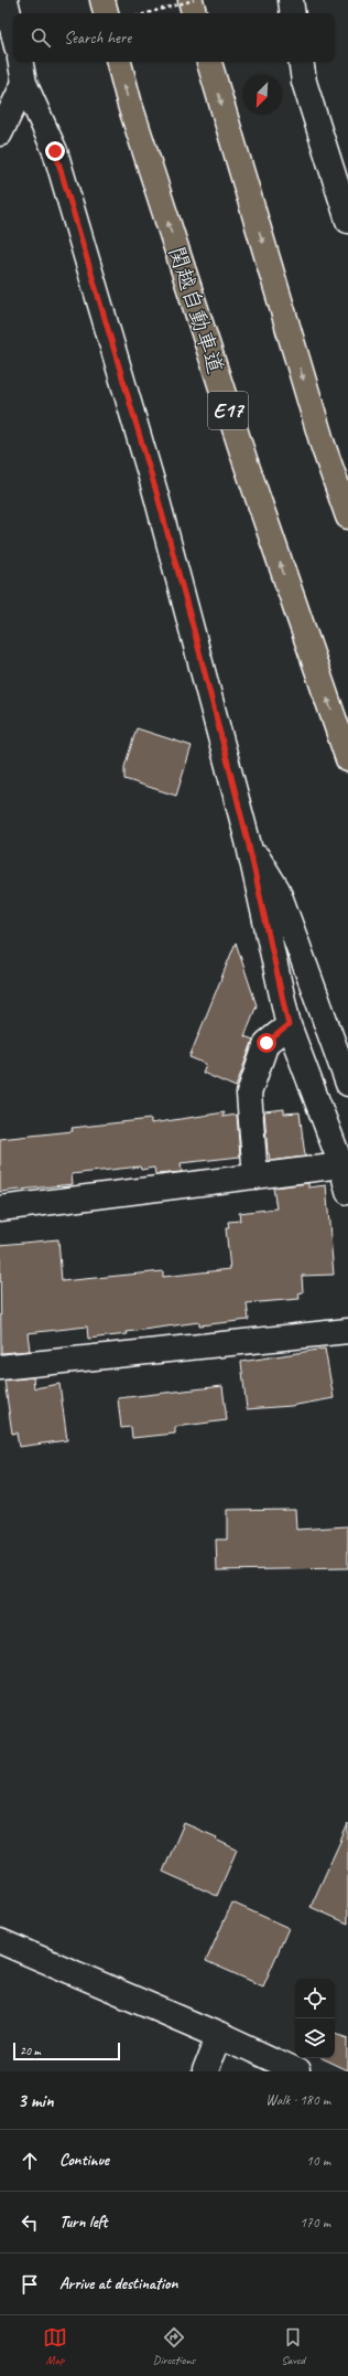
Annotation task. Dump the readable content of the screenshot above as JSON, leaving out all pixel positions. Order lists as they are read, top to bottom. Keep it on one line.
{"streets":{"highway":["関越自動車道","E17"]},"scale_bar":"20 m","north":"bottom left","page":{"search":"Search here","scale":"20 m","heading":["3 min","Walk · 180 m"],"list":[["Continue","10 m"],["Turn left","170 m"],"Arrive at destination"],"nav":["Map","Directions","Saved"]}}
